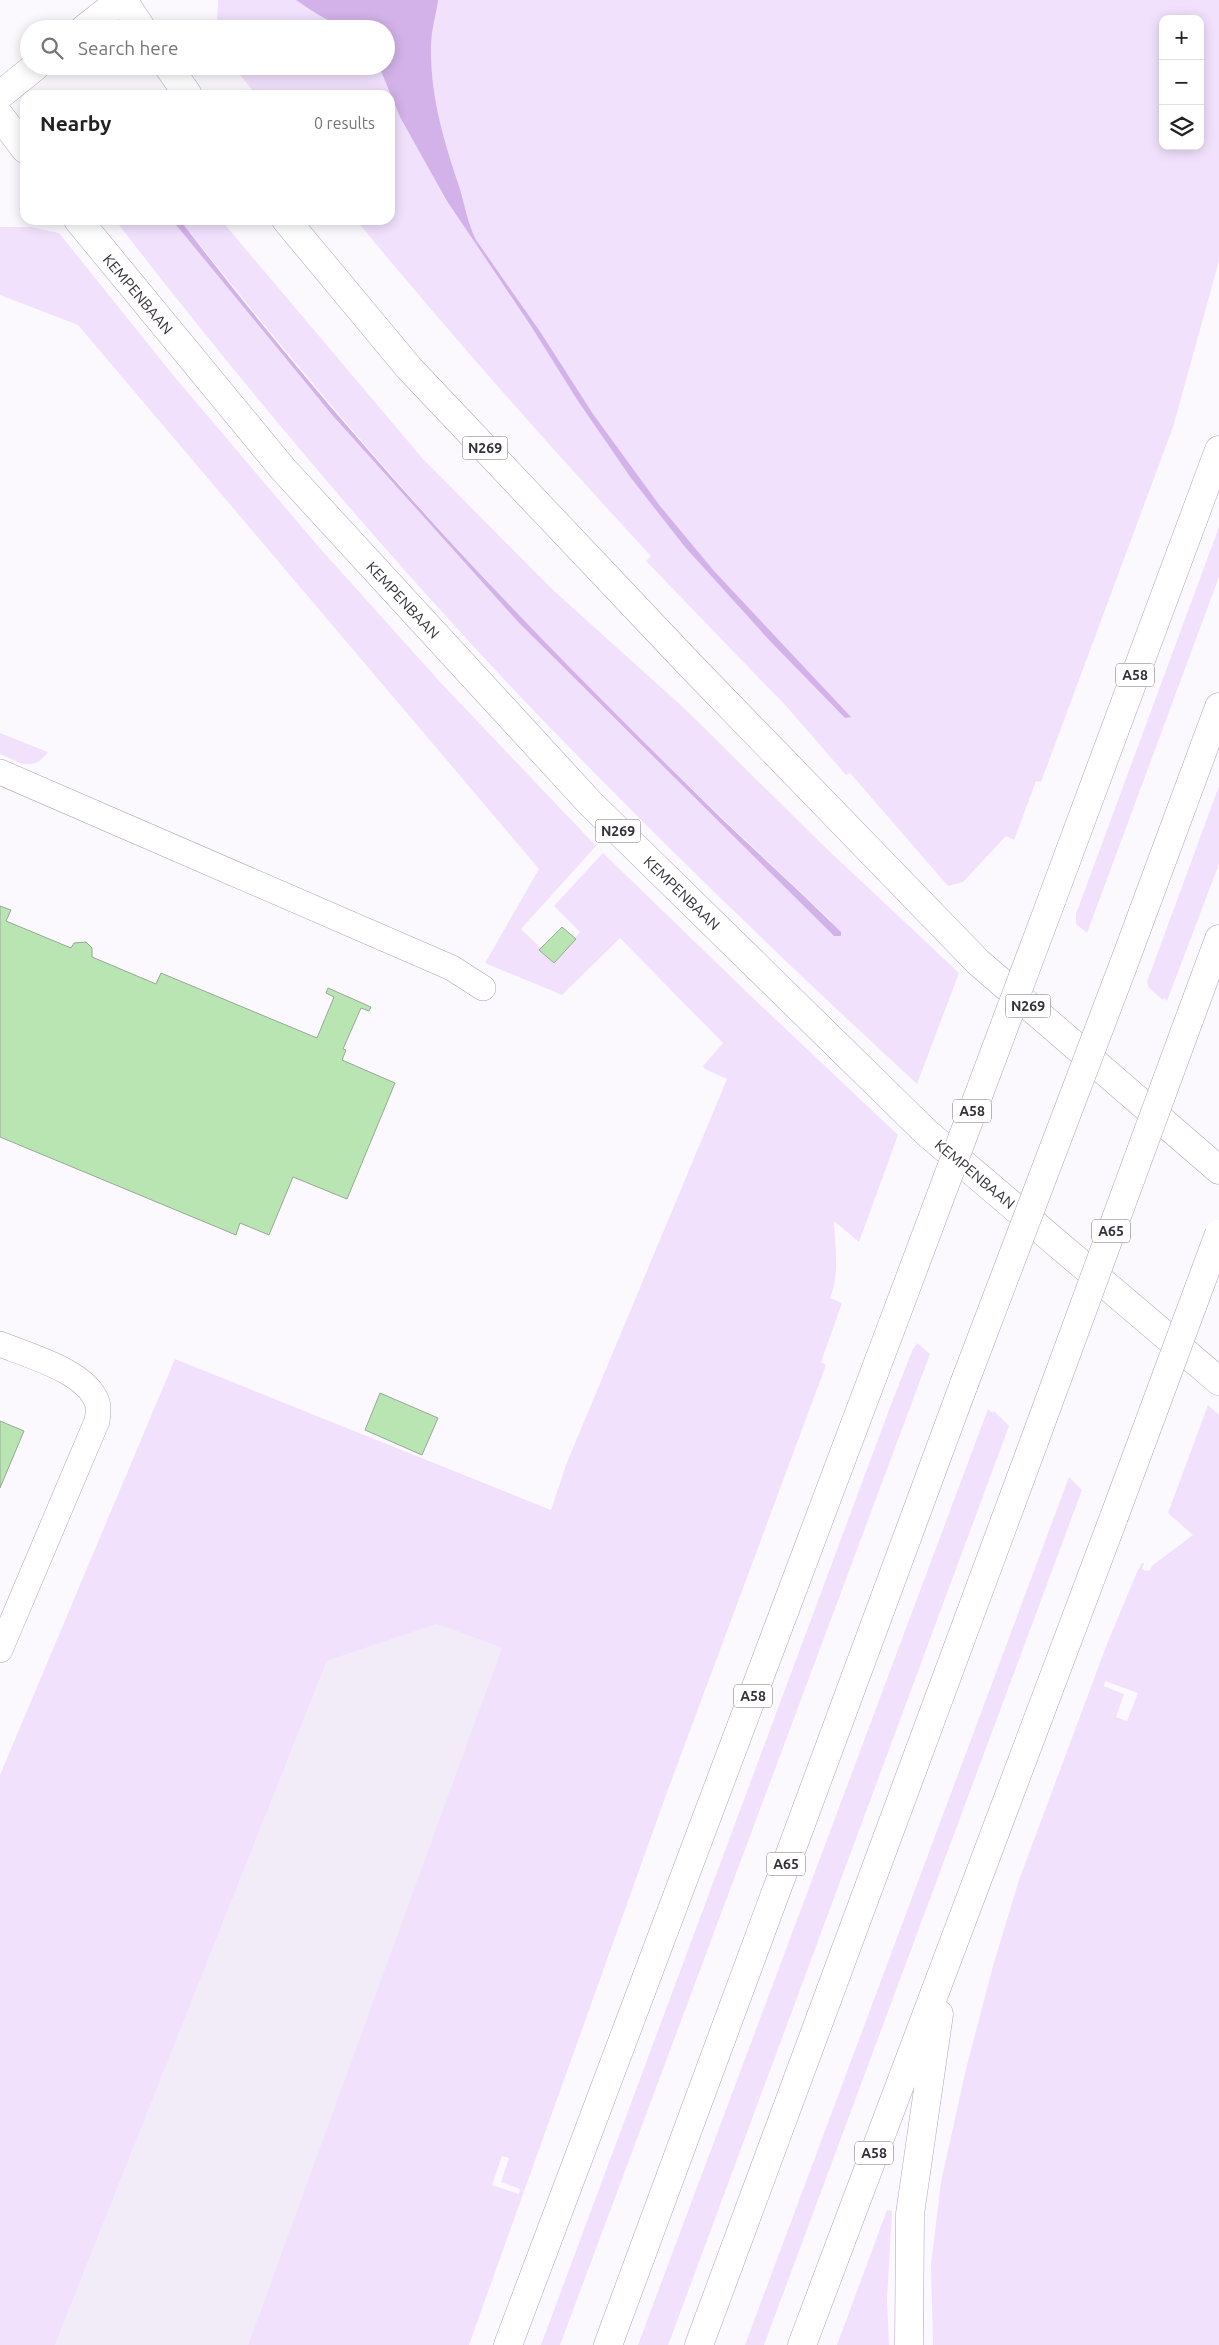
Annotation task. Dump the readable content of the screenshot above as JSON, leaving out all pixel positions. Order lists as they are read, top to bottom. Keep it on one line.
{"streets":{"highway":["KEMPENBAAN","N269","A58","A65"]},"page":{"map_buttons":["+","−"],"search":"Search here","heading":["Nearby","0 results"]}}
